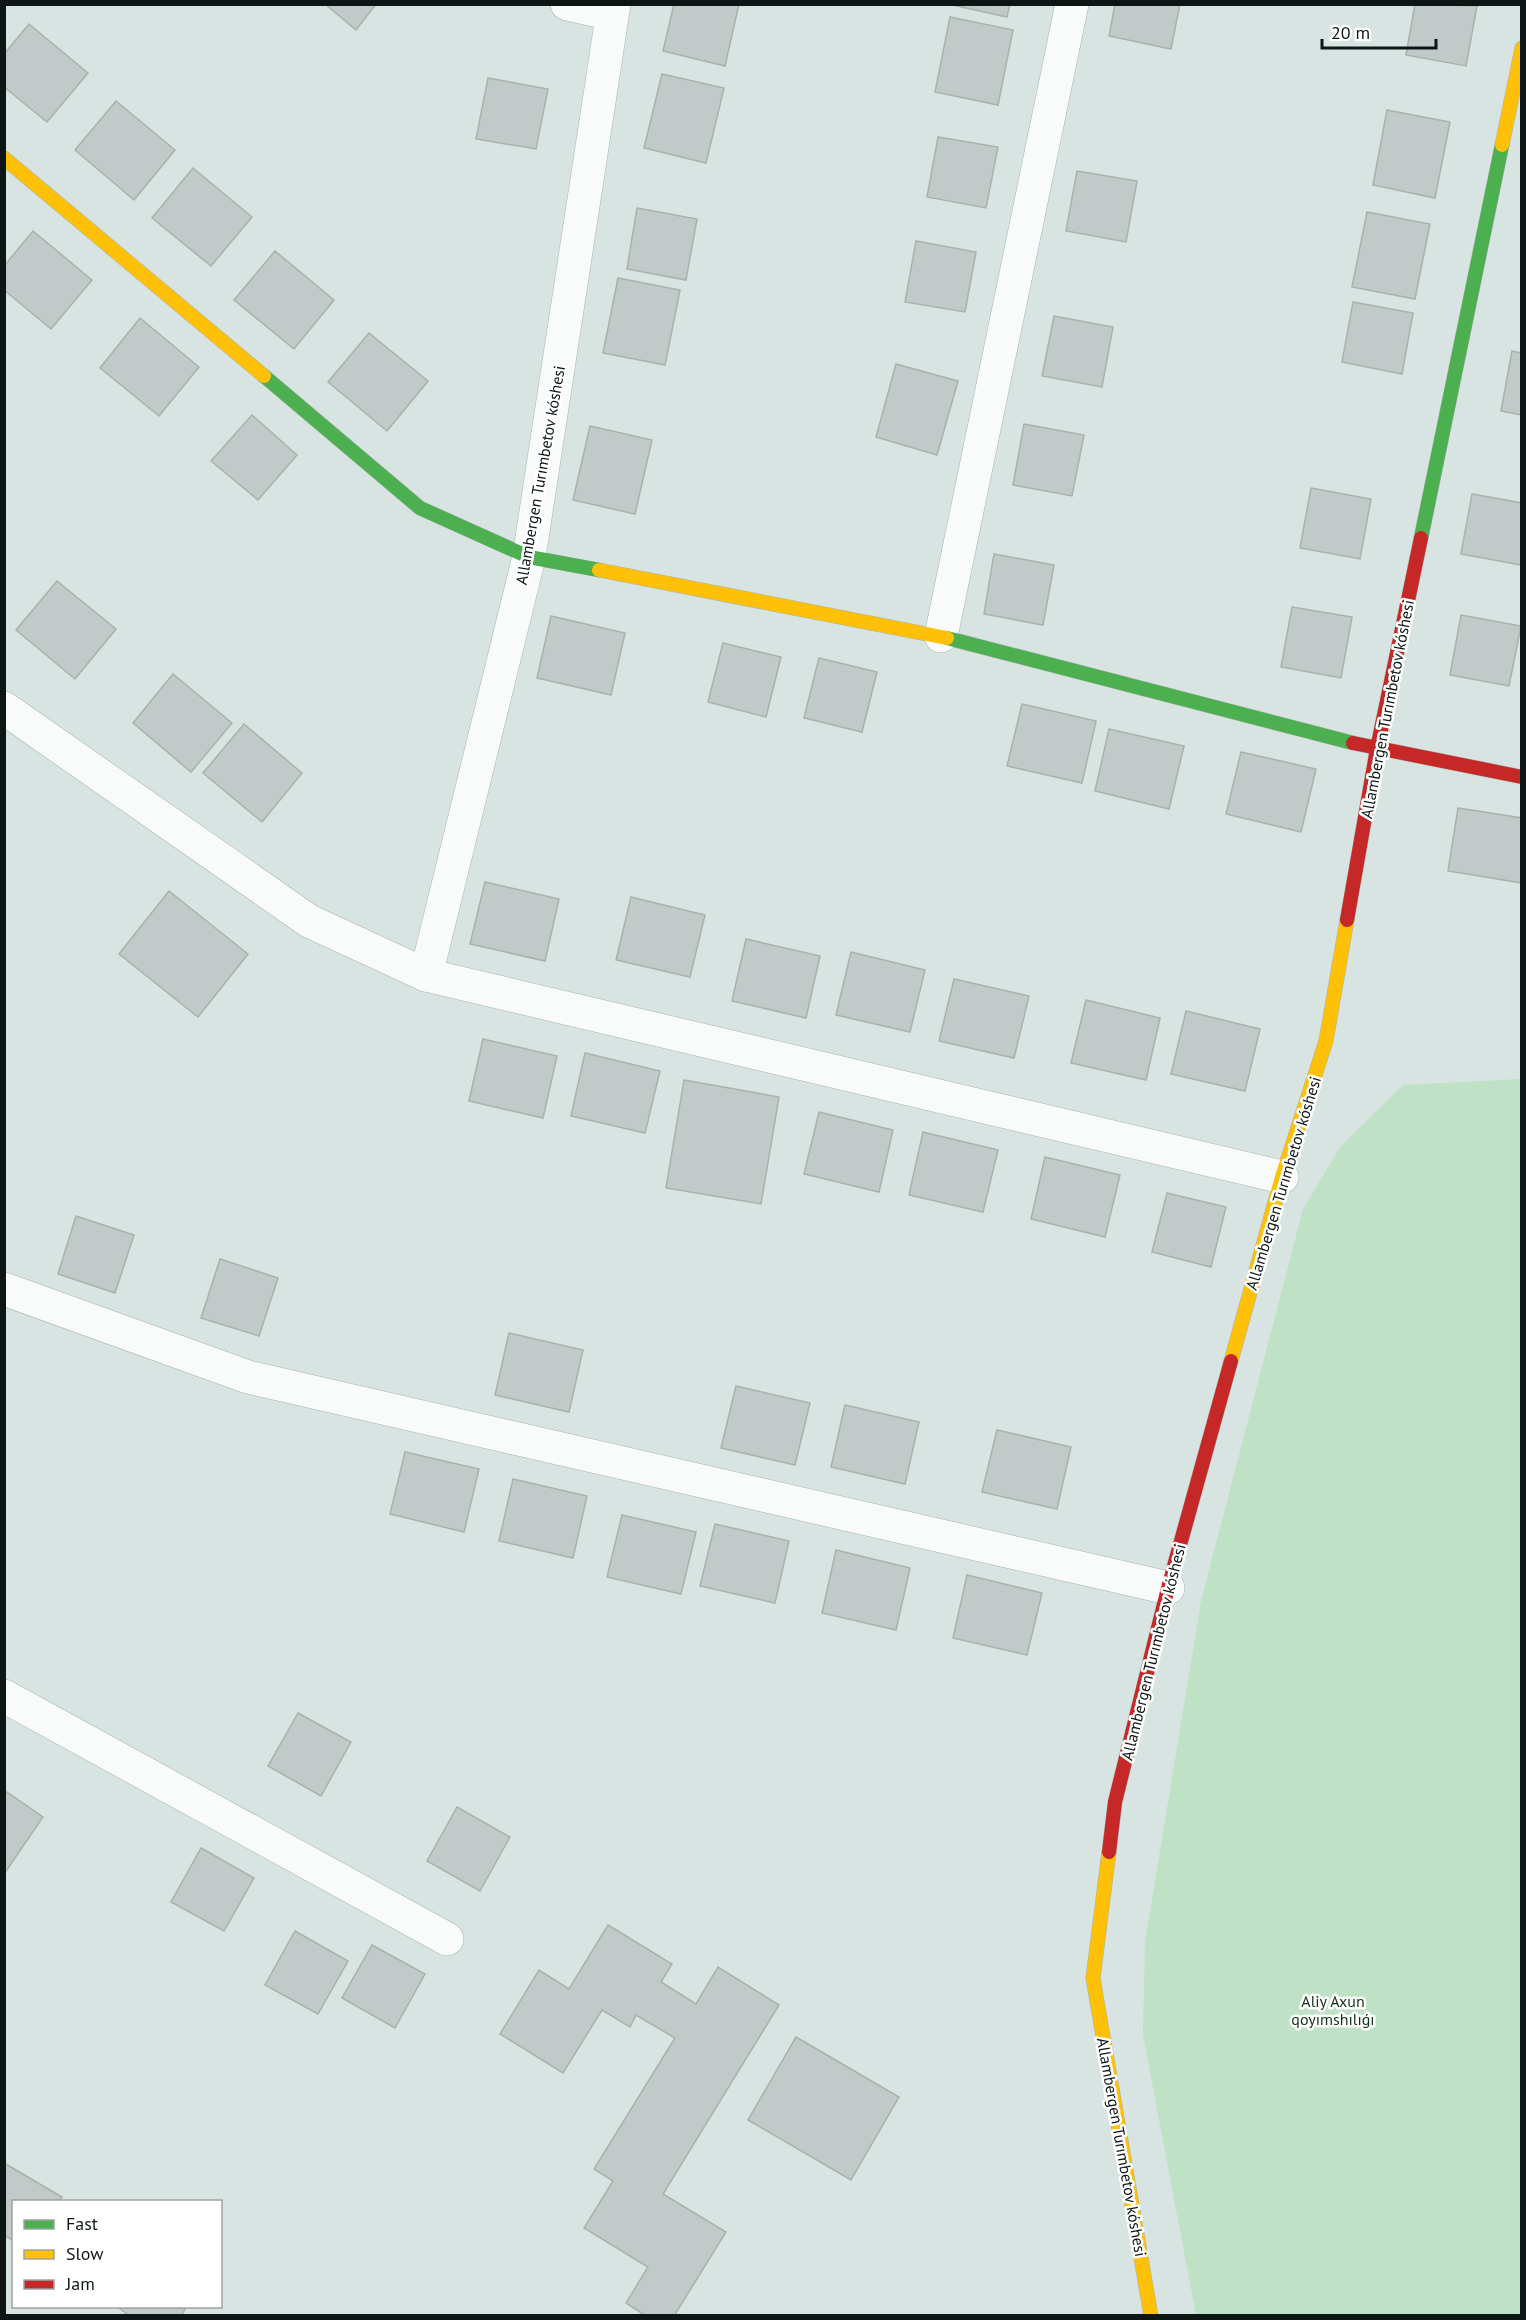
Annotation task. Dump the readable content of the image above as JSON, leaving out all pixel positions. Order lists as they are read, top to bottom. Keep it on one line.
{"streets":{"street":["Allambergen Turımbetov kóshesi"]},"parks":["Aliy Axun qoyımshılıǵı"],"legend":["Fast","Slow","Jam"],"scale_bar":"20 m"}
